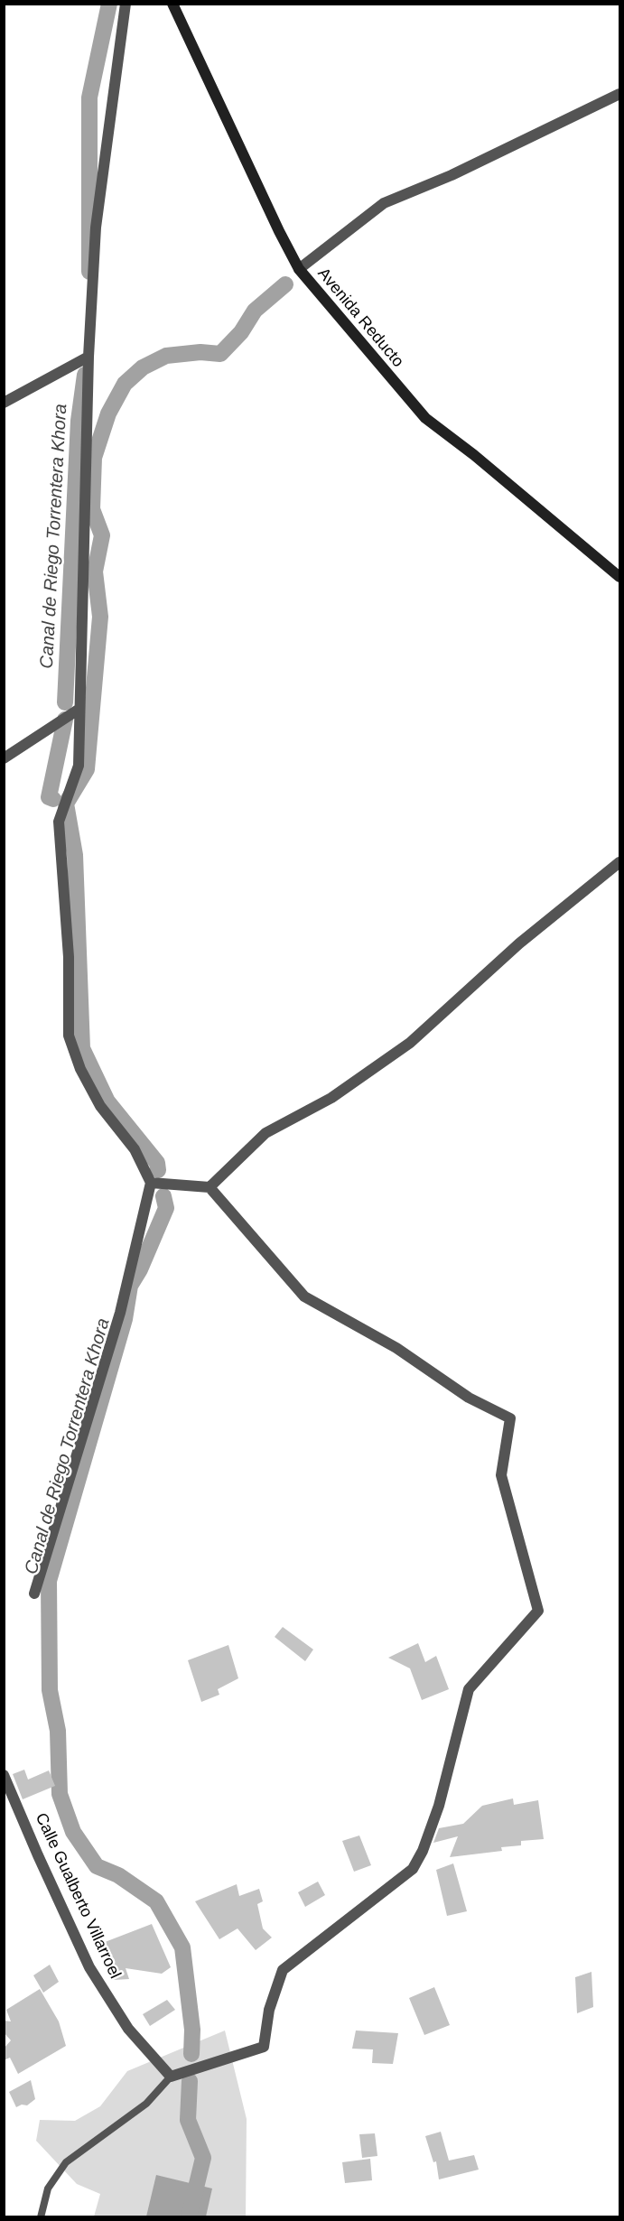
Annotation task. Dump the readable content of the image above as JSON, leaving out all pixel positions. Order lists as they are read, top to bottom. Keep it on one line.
{"streets":{"main road":["Avenida Reducto"],"street":["Calle Gualberto Villarroel"]},"water":["Canal de Riego Torrentera Khora"]}
